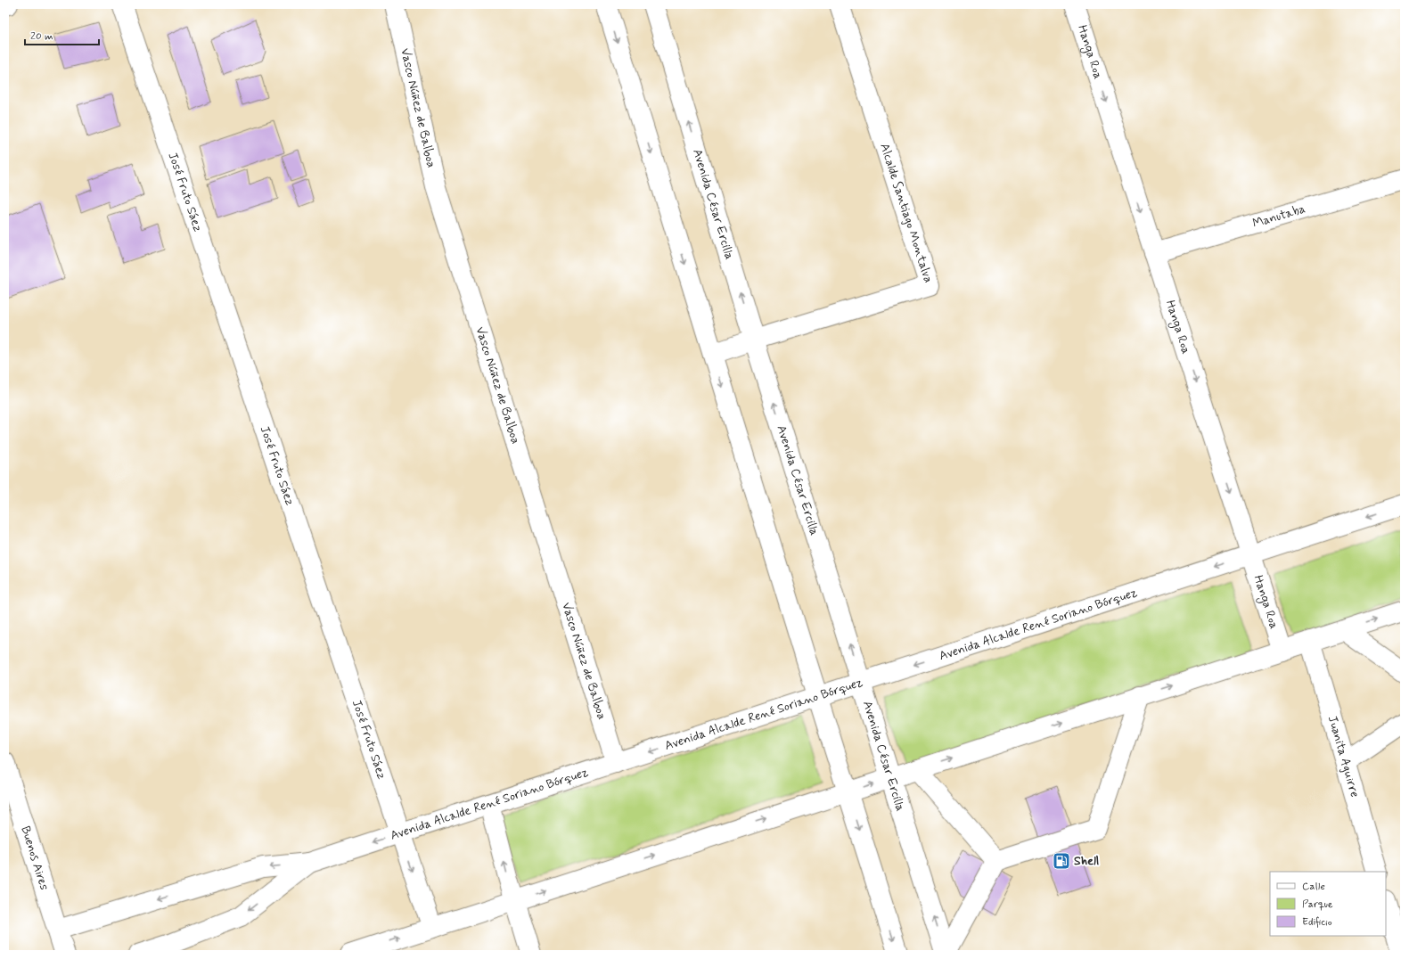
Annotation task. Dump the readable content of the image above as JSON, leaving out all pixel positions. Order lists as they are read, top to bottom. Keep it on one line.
{"streets":{"main road":["Hanga Roa","Vasco Núñez de Balboa","José Fruto Sáez","Avenida César Ercilla","Alcalde Santiago Montalva","Manutaba","Avenida Alcalde René Soriano Bórquez","Juanita Aguirre","Buenos Aires"]},"crossings":[["Hanga Roa","Manutaba"],["Hanga Roa","Avenida Alcalde René Soriano Bórquez"],["Vasco Núñez de Balboa","Avenida Alcalde René Soriano Bórquez"],["José Fruto Sáez","Avenida Alcalde René Soriano Bórquez"],["Avenida César Ercilla","Alcalde Santiago Montalva"],["Avenida César Ercilla","Avenida Alcalde René Soriano Bórquez"]],"one_way":["Hanga Roa"],"places":{"fuel station":["Shell"]},"legend":["Calle","Parque","Edificio"],"scale_bar":"20 m"}
